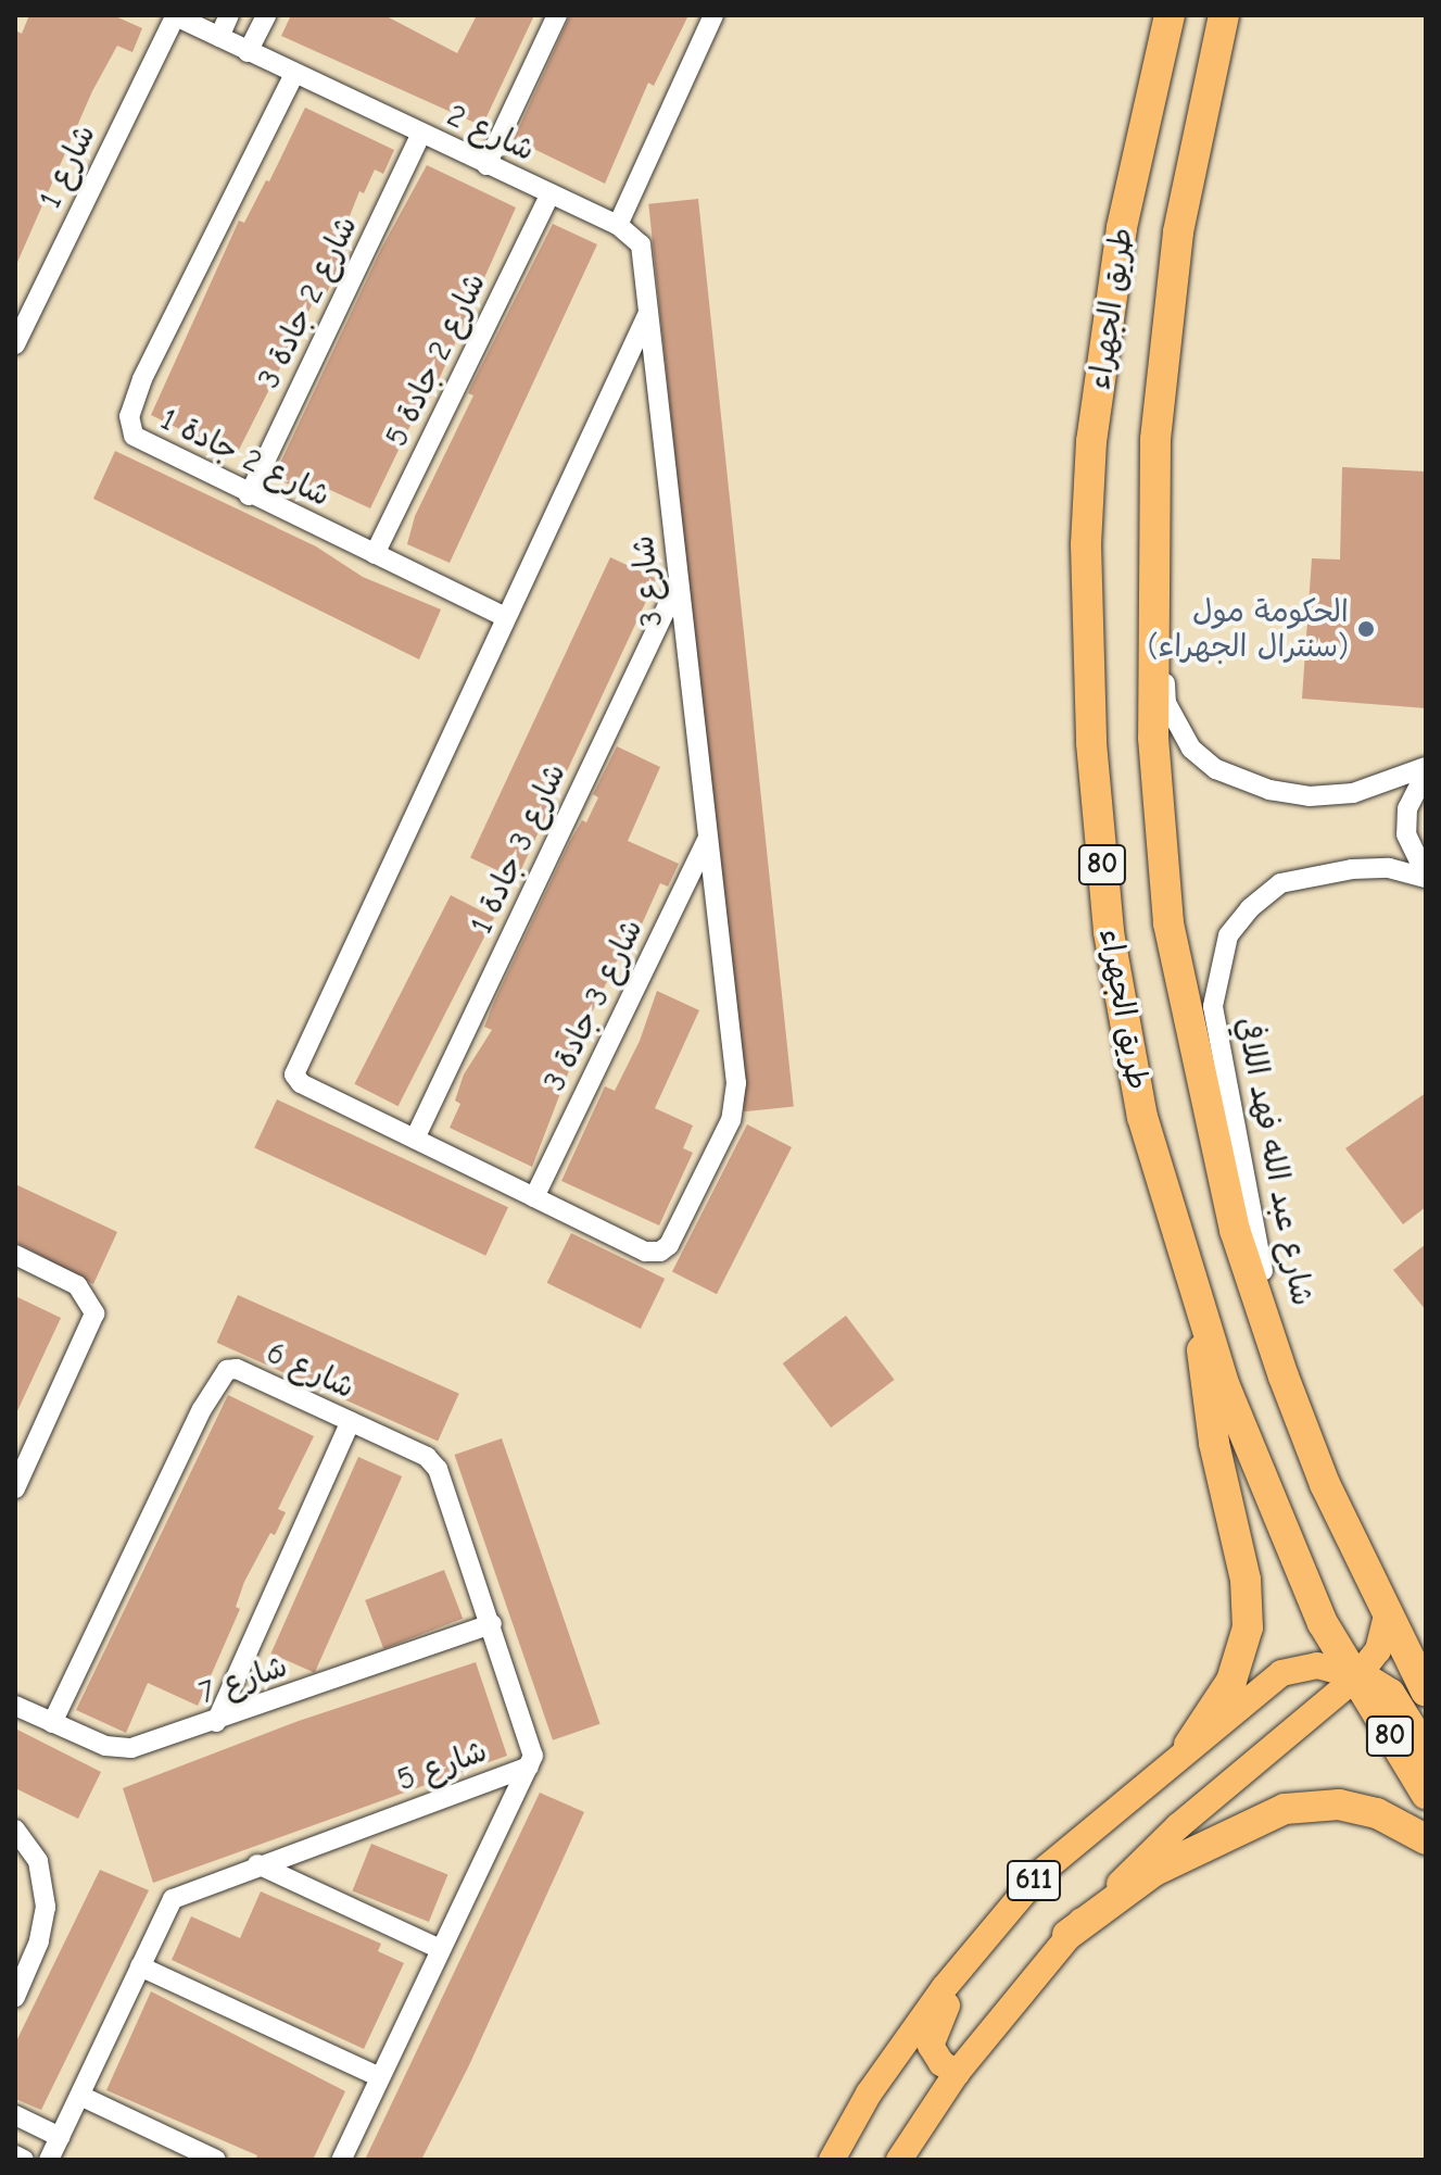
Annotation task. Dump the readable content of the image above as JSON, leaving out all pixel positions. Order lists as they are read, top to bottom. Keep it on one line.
{"streets":{"highway":["طريق الجهراء","80"],"main road":["611"],"street":["شارع 2","شارع 1","شارع 2 جادة 3","شارع 2 جادة 5","شارع 2 جادة 1","شارع 3","شارع 3 جادة 1","شارع 3 جادة 3","شارع عبد الله فهد اللافي","شارع 6","شارع 7","شارع 5"]},"crossings":[["شارع 2","شارع 1"],["شارع 2","شارع 2 جادة 3"],["شارع 2","شارع 2 جادة 5"],["شارع 2","شارع 2 جادة 1"],["شارع 2","شارع 3"],["شارع 2 جادة 3","شارع 2 جادة 1"],["طريق الجهراء","شارع عبد الله فهد اللافي"],["طريق الجهراء","611"],["شارع 2 جادة 5","شارع 2 جادة 1"],["شارع 2 جادة 1","شارع 3"],["شارع 3","شارع 3 جادة 1"],["شارع 3","شارع 3 جادة 3"],["شارع 6","شارع 7"],["شارع 6","شارع 5"]],"places":["الحكومة مول (سنترال الجهراء)"]}
